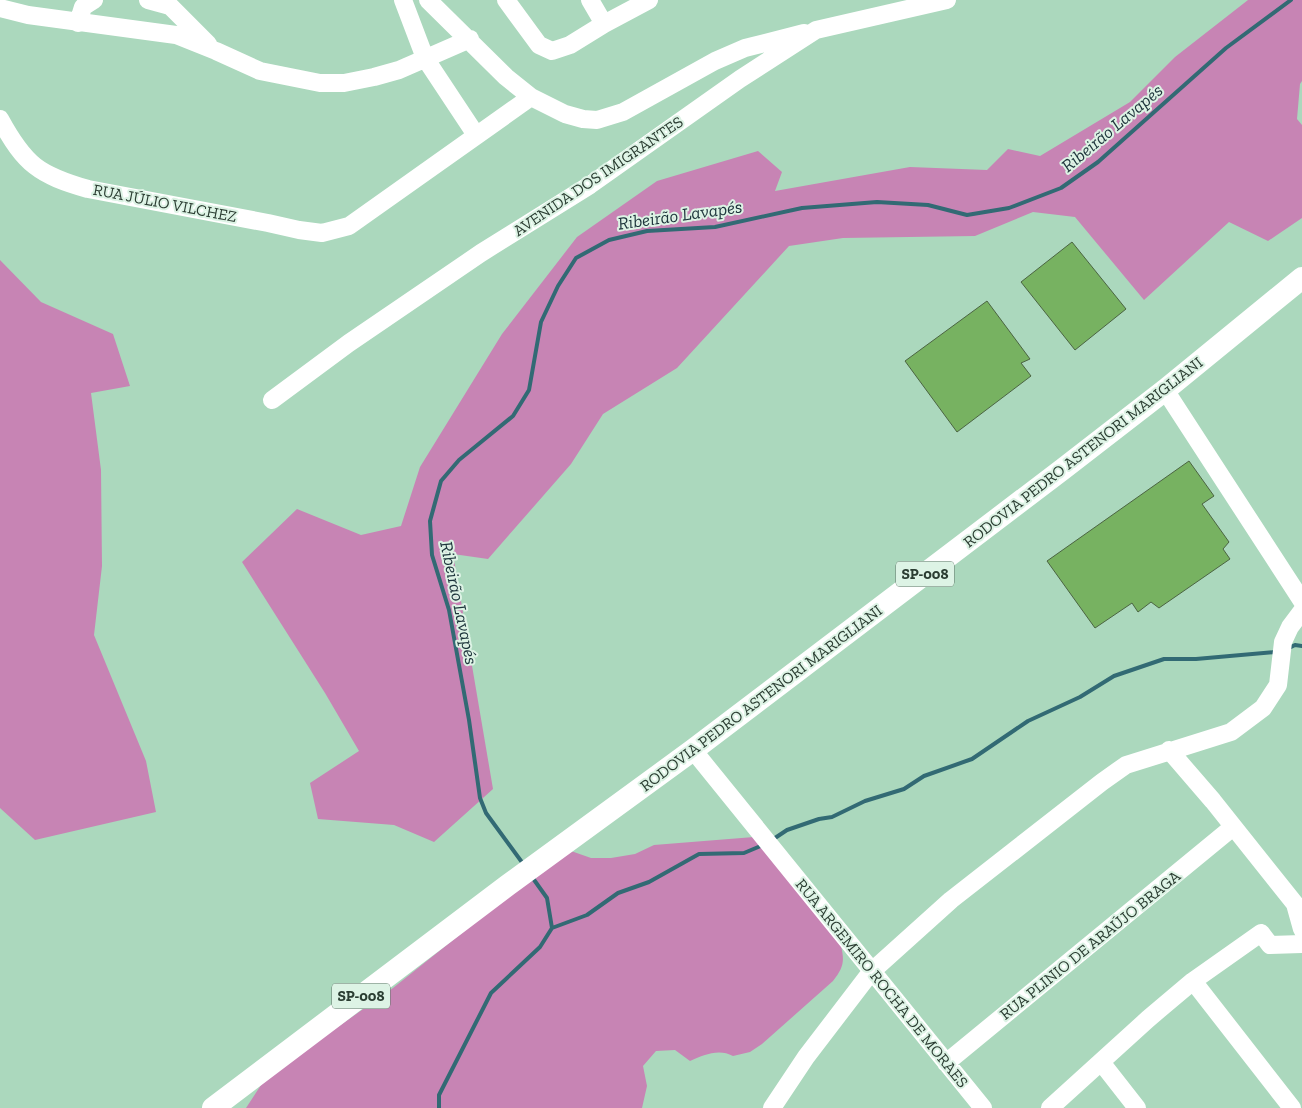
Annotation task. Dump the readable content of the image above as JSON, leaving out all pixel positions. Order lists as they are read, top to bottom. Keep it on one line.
{"streets":{"main road":["RODOVIA PEDRO ASTENORI MARIGLIANI","SP-008"],"street":["AVENIDA DOS IMIGRANTES","RUA JÚLIO VILCHEZ","RUA PLINIO DE ARAÚJO BRAGA","RUA ARGEMIRO ROCHA DE MORAES"]},"crossings":[["RODOVIA PEDRO ASTENORI MARIGLIANI","RUA ARGEMIRO ROCHA DE MORAES"],["RUA PLINIO DE ARAÚJO BRAGA","RUA ARGEMIRO ROCHA DE MORAES"]],"water":["Ribeirão Lavapés"]}
